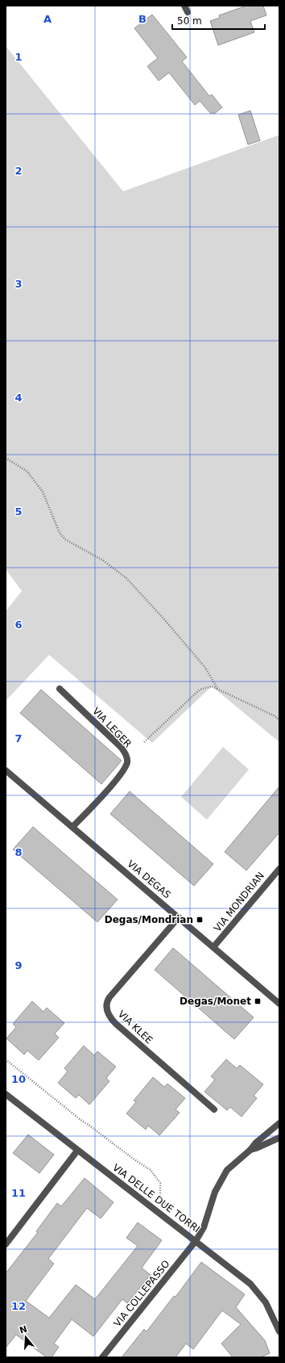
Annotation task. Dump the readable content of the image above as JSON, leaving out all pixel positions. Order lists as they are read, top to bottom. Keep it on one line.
{"streets":{"street":["VIA LEGER","VIA DEGAS","VIA MONDRIAN","VIA KLEE","VIA DELLE DUE TORRI","VIA COLLEPASSO"]},"crossings":[["VIA LEGER","VIA DEGAS"],["VIA DEGAS","VIA MONDRIAN"],["VIA DEGAS","VIA KLEE"],["VIA DELLE DUE TORRI","VIA COLLEPASSO"]],"places":{"transit":["Degas/Mondrian","Degas/Monet"]},"scale_bar":"50 m","north":"top","grid":{"columns":["A","B"],"rows":["1","2","3","4","5","6","7","8","9","10","11","12"]}}
